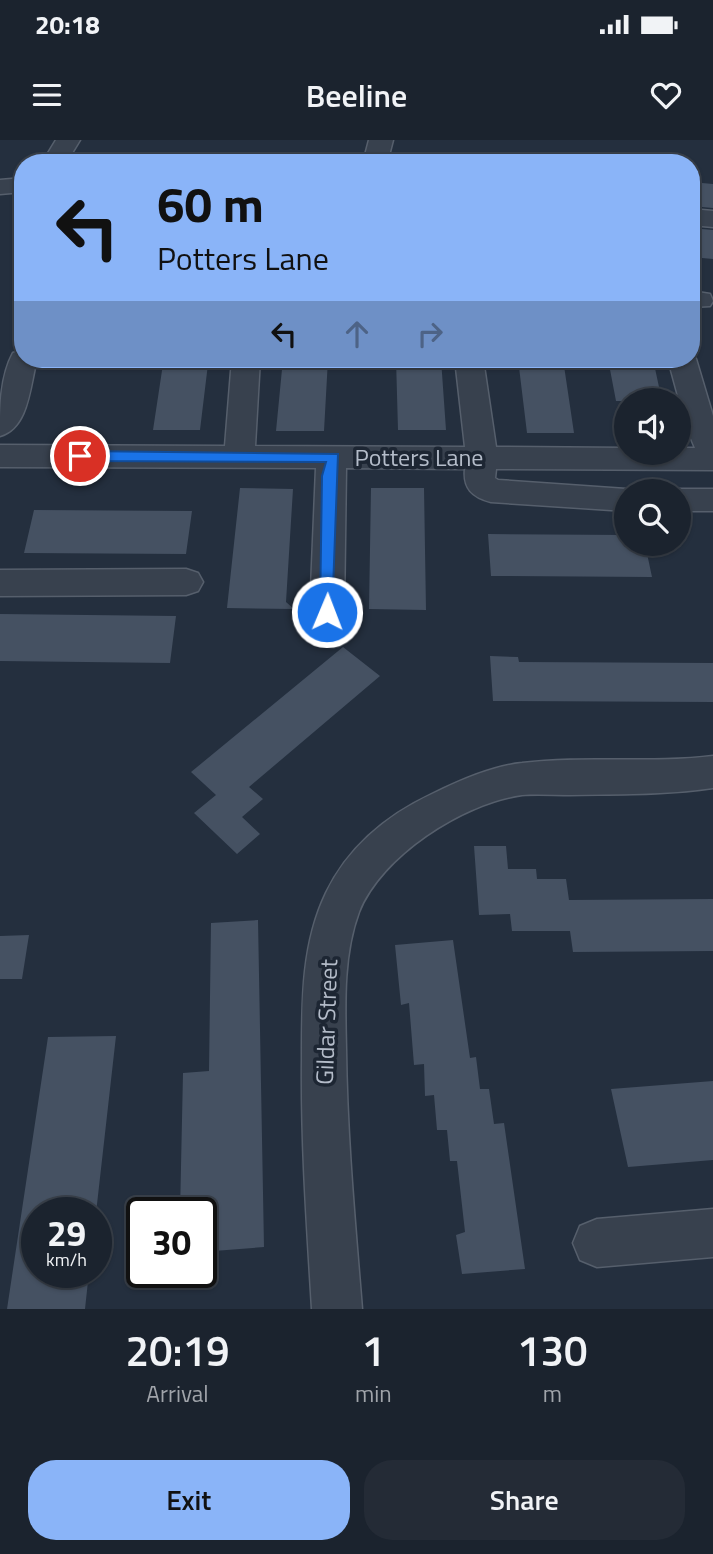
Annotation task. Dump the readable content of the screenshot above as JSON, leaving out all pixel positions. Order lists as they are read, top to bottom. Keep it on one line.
{"streets":{"street":["Potters Lane","Gildar Street"]},"page":{"status":"20:18","header":"Beeline","turn":["60 m","Potters Lane"],"speed":"29 km/h","limit":"30","eta":["20:19","Arrival","1","min","130","m"],"buttons":["Exit","Share"]}}
